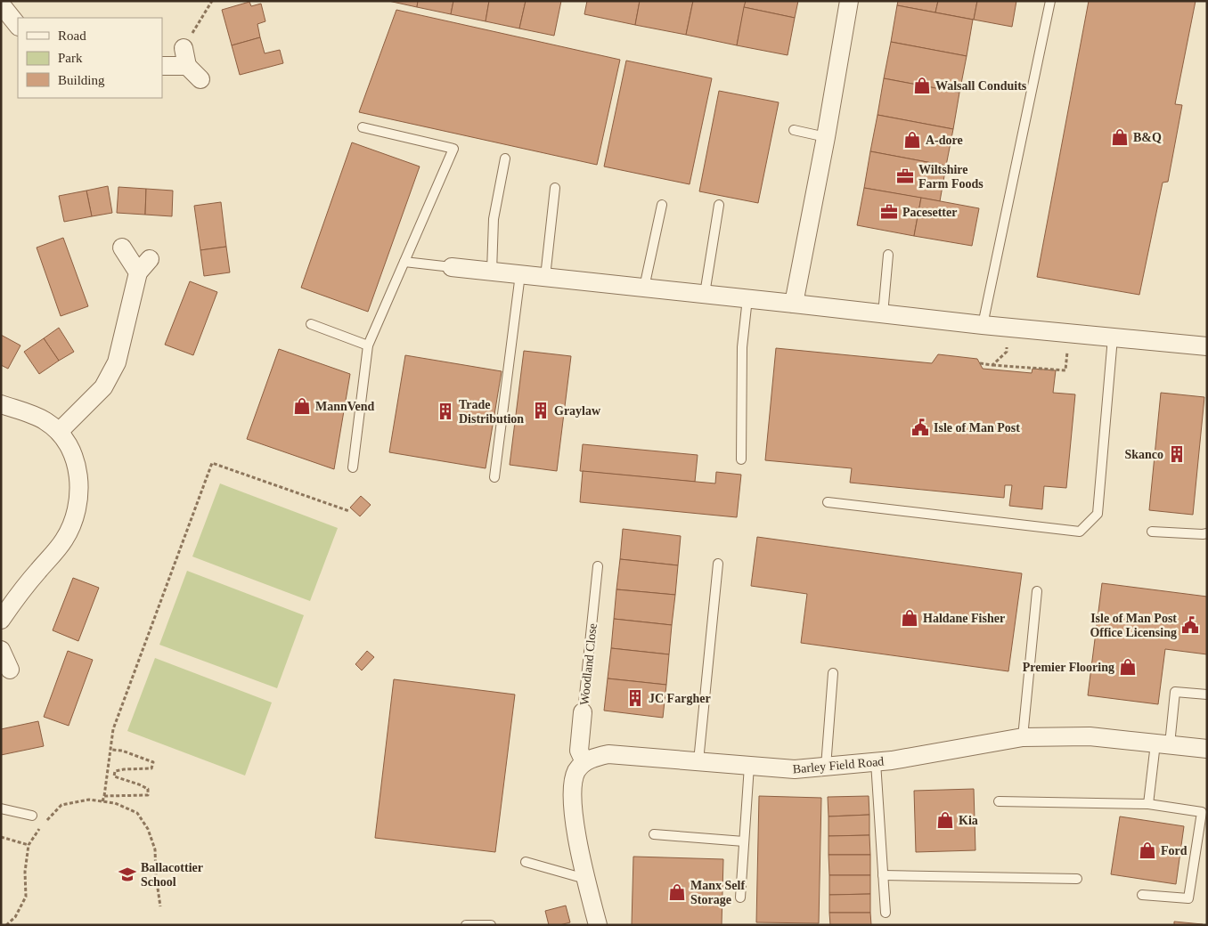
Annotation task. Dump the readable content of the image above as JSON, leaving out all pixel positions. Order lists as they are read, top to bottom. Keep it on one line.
{"streets":{"street":["Woodland Close","Barley Field Road"]},"crossings":[["Woodland Close","Barley Field Road"]],"places":{"shop":["Walsall Conduits","B&Q","A-dore","MannVend","Haldane Fisher","Premier Flooring","Kia","Ford","Manx Self Storage"],"office":["Wiltshire Farm Foods","Pacesetter"],"building":["Graylaw","Trade Distribution","Skanco","JC Fargher"],"public building":["Isle of Man Post","Isle of Man Post Office Licensing"],"school or university":["Ballacottier School"]},"legend":["Road","Park","Building"]}
